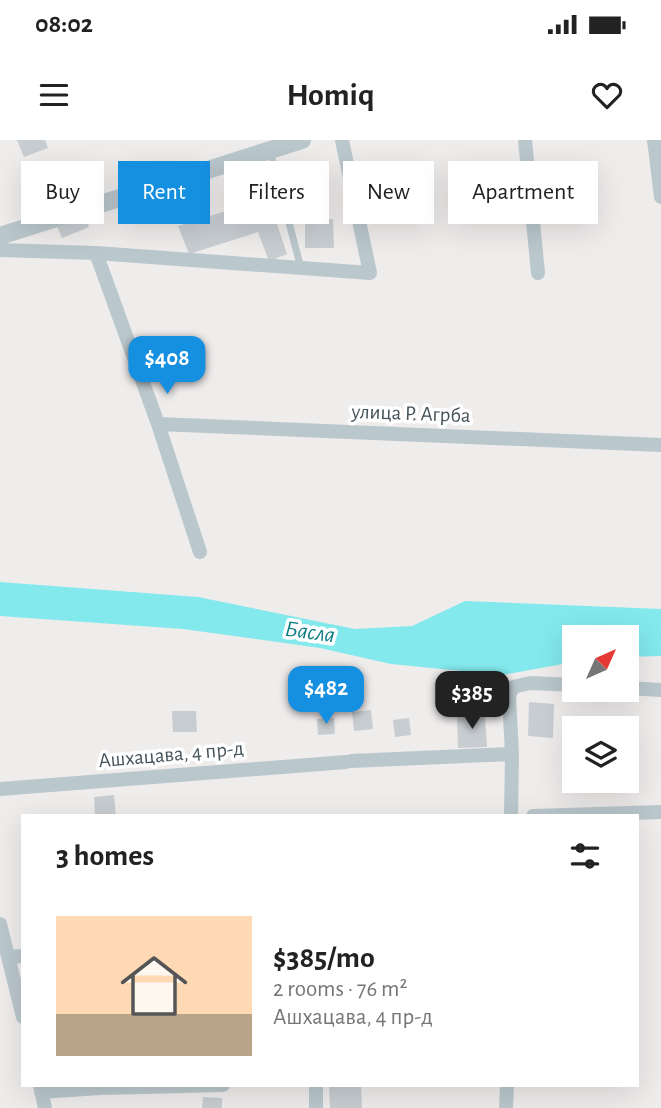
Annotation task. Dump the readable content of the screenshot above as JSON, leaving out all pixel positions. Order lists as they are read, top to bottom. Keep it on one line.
{"streets":{"street":["улица Р. Агрба","Ашхацава, 4 пр-д"]},"water":["Басла"],"north":"top right","page":{"status":"08:02","header":"Homiq","chip":["Buy","Rent","Filters","New","Apartment"],"price":["$408","$482","$385"],"heading":"3 homes","list":[{"name":"$385/mo","note":"2 rooms · 76 m² · Ашхацава, 4 пр-д"}]}}
